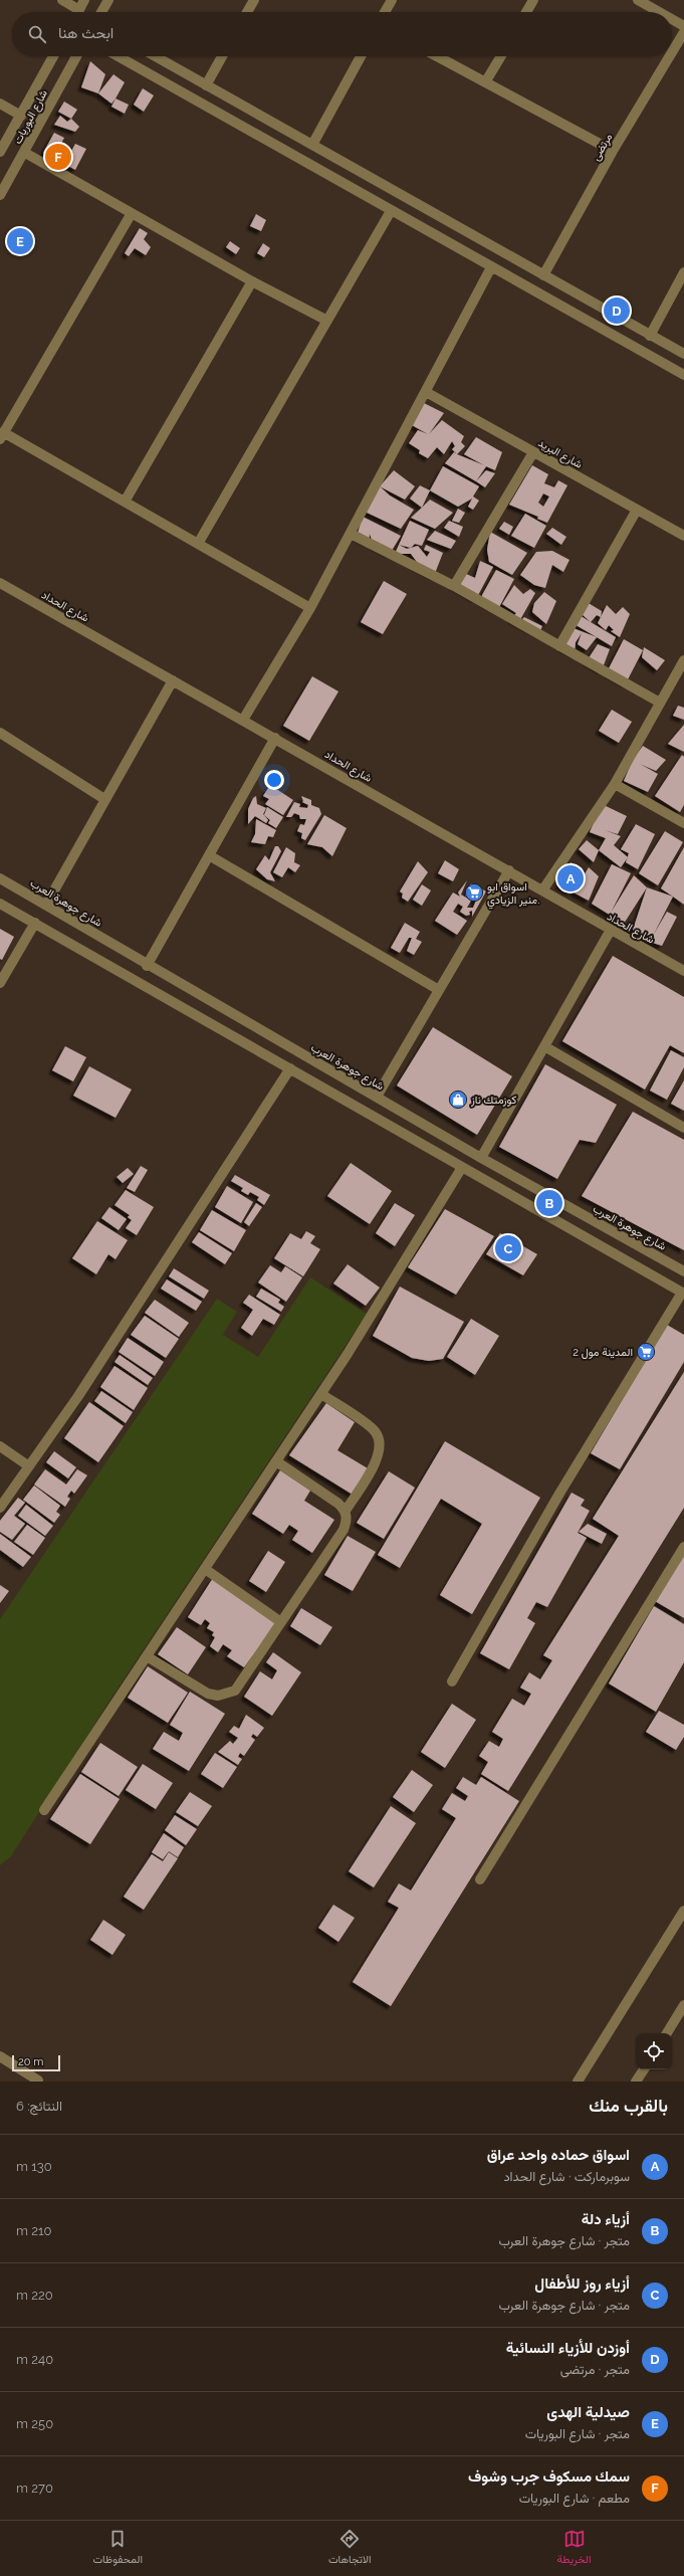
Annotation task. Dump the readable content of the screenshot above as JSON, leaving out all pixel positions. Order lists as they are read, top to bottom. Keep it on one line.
{"streets":{"street":["شارع البوريات","مرتضى","شارع البريد","شارع الحداد","شارع جوهرة العرب"]},"places":{"supermarket":["اسواق ابو منير الزيادي.","المدينة مول 2"],"shop":["كوزمتك ناز"]},"scale_bar":"20 m","page":{"search":"ابحث هنا","pins":["F","E","D","A","B","C"],"scale":"20 m","heading":["بالقرب منك","النتائج: 6"],"list":[{"mark":"A","name":"اسواق حماده واحد عراق","note":"سوبرماركت · شارع الحداد","value":"130 m"},{"mark":"B","name":"أزياء دلة","note":"متجر · شارع جوهرة العرب","value":"210 m"},{"mark":"C","name":"أزياء روز للأطفال","note":"متجر · شارع جوهرة العرب","value":"220 m"},{"mark":"D","name":"أوزدن للأزياء النسائية","note":"متجر · مرتضى","value":"240 m"},{"mark":"E","name":"صيدلية الهدى","note":"متجر · شارع البوريات","value":"250 m"},{"mark":"F","name":"سمك مسكوف جرب وشوف","note":"مطعم · شارع البوريات","value":"270 m"}],"nav":["الخريطة","الاتجاهات","المحفوظات"]}}
